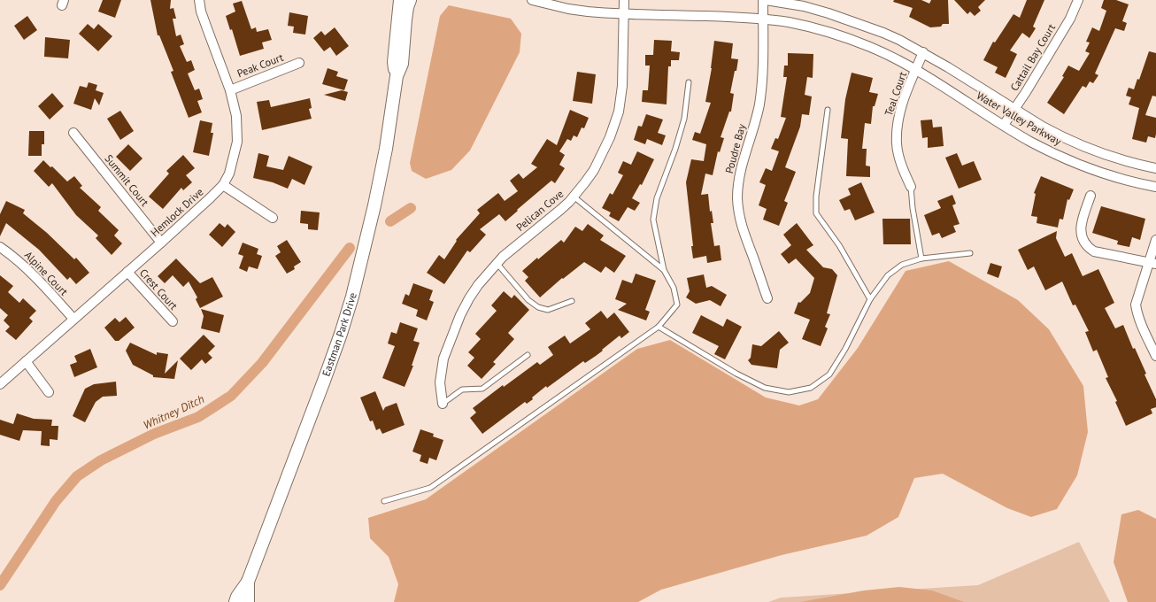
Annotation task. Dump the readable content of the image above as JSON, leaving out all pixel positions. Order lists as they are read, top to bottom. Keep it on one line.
{"streets":{"street":["Cattail Bay Court","Peak Court","Teal Court","Water Valley Parkway","Poudre Bay","Summit Court","Pelican Cove","Hemlock Drive","Alpine Court","Crest Court","Eastman Park Drive"]},"crossings":[["Cattail Bay Court","Water Valley Parkway"],["Peak Court","Hemlock Drive"],["Teal Court","Water Valley Parkway"],["Water Valley Parkway","Poudre Bay"],["Water Valley Parkway","Pelican Cove"],["Summit Court","Hemlock Drive"],["Hemlock Drive","Alpine Court"],["Hemlock Drive","Crest Court"]],"water":["Whitney Ditch"]}
